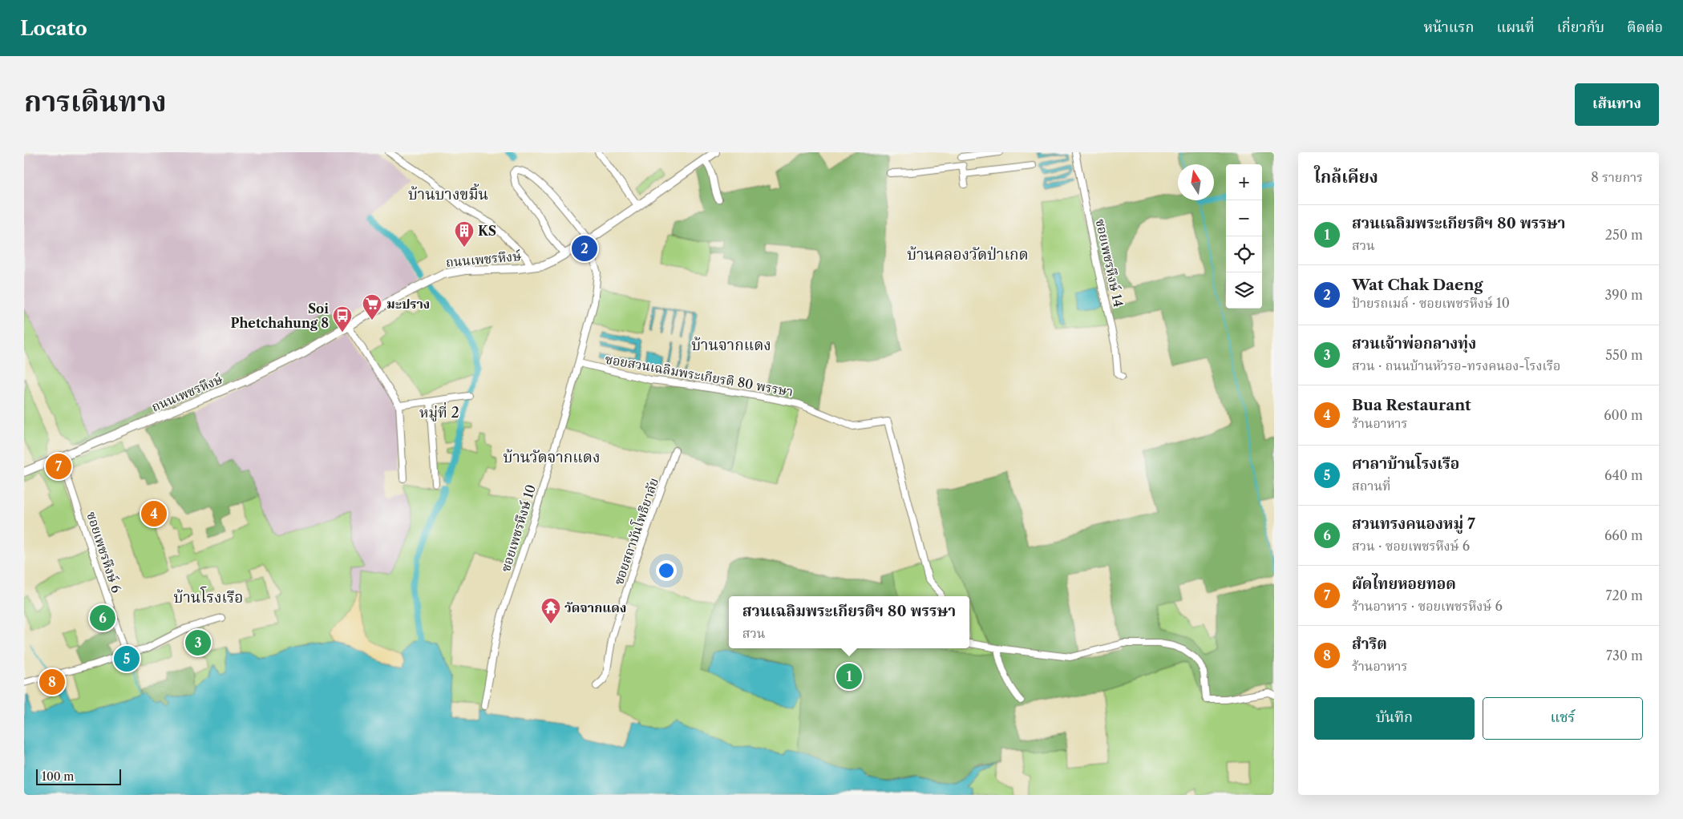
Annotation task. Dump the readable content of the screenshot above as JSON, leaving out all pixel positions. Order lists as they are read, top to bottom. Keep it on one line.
{"streets":{"main road":["ถนนเพชรหึงษ์"],"street":["ซอยเพชรหึงษ์ 14","ซอยสวนเฉลิมพระเกียรติ 80 พรรษา","ซอยเพชรหึงษ์ 10","ซอยสถาบันโพธิยาลัย","ซอยเพชรหึงษ์ 6"]},"crossings":[["ถนนเพชรหึงษ์","ซอยเพชรหึงษ์ 10"],["ถนนเพชรหึงษ์","ซอยเพชรหึงษ์ 6"],["ซอยสวนเฉลิมพระเกียรติ 80 พรรษา","ซอยเพชรหึงษ์ 10"]],"districts":["บ้านบางขมิ้น","บ้านคลองวัดป่าเกด","บ้านจากแดง","หมู่ที่ 2","บ้านวัดจากแดง","บ้านโรงเรือ"],"places":{"building":["KS"],"supermarket":["มะปราง"],"bus stop":["Soi Phetchahung 8"],"temple":["วัดจากแดง"]},"scale_bar":"100 m","north":"top","page":{"header":"Locato","nav":["หน้าแรก","แผนที่","เกี่ยวกับ","ติดต่อ"],"title":"การเดินทาง","buttons":["เส้นทาง",["บันทึก","แชร์"]],"heading":["ใกล้เคียง","8 รายการ"],"map_buttons":["+","−"],"list":[{"mark":"1","name":"สวนเฉลิมพระเกียรติฯ 80 พรรษา","note":"สวน","value":"250 m"},{"mark":"2","name":"Wat Chak Daeng","note":"ป้ายรถเมล์ · ซอยเพชรหึงษ์ 10","value":"390 m"},{"mark":"3","name":"สวนเจ้าพ่อกลางทุ่ง","note":"สวน · ถนนบ้านหัวรอ-ทรงคนอง-โรงเรือ","value":"550 m"},{"mark":"4","name":"Bua Restaurant","note":"ร้านอาหาร","value":"600 m"},{"mark":"5","name":"ศาลาบ้านโรงเรือ","note":"สถานที่","value":"640 m"},{"mark":"6","name":"สวนทรงคนองหมู่ 7","note":"สวน · ซอยเพชรหึงษ์ 6","value":"660 m"},{"mark":"7","name":"ผัดไทยหอยทอด","note":"ร้านอาหาร · ซอยเพชรหึงษ์ 6","value":"720 m"},{"mark":"8","name":"สำริต","note":"ร้านอาหาร","value":"730 m"}],"pins":["2","7","4","6","3","5","1","8"],"popup":["สวนเฉลิมพระเกียรติฯ 80 พรรษา","สวน"],"scale":"100 m"}}
